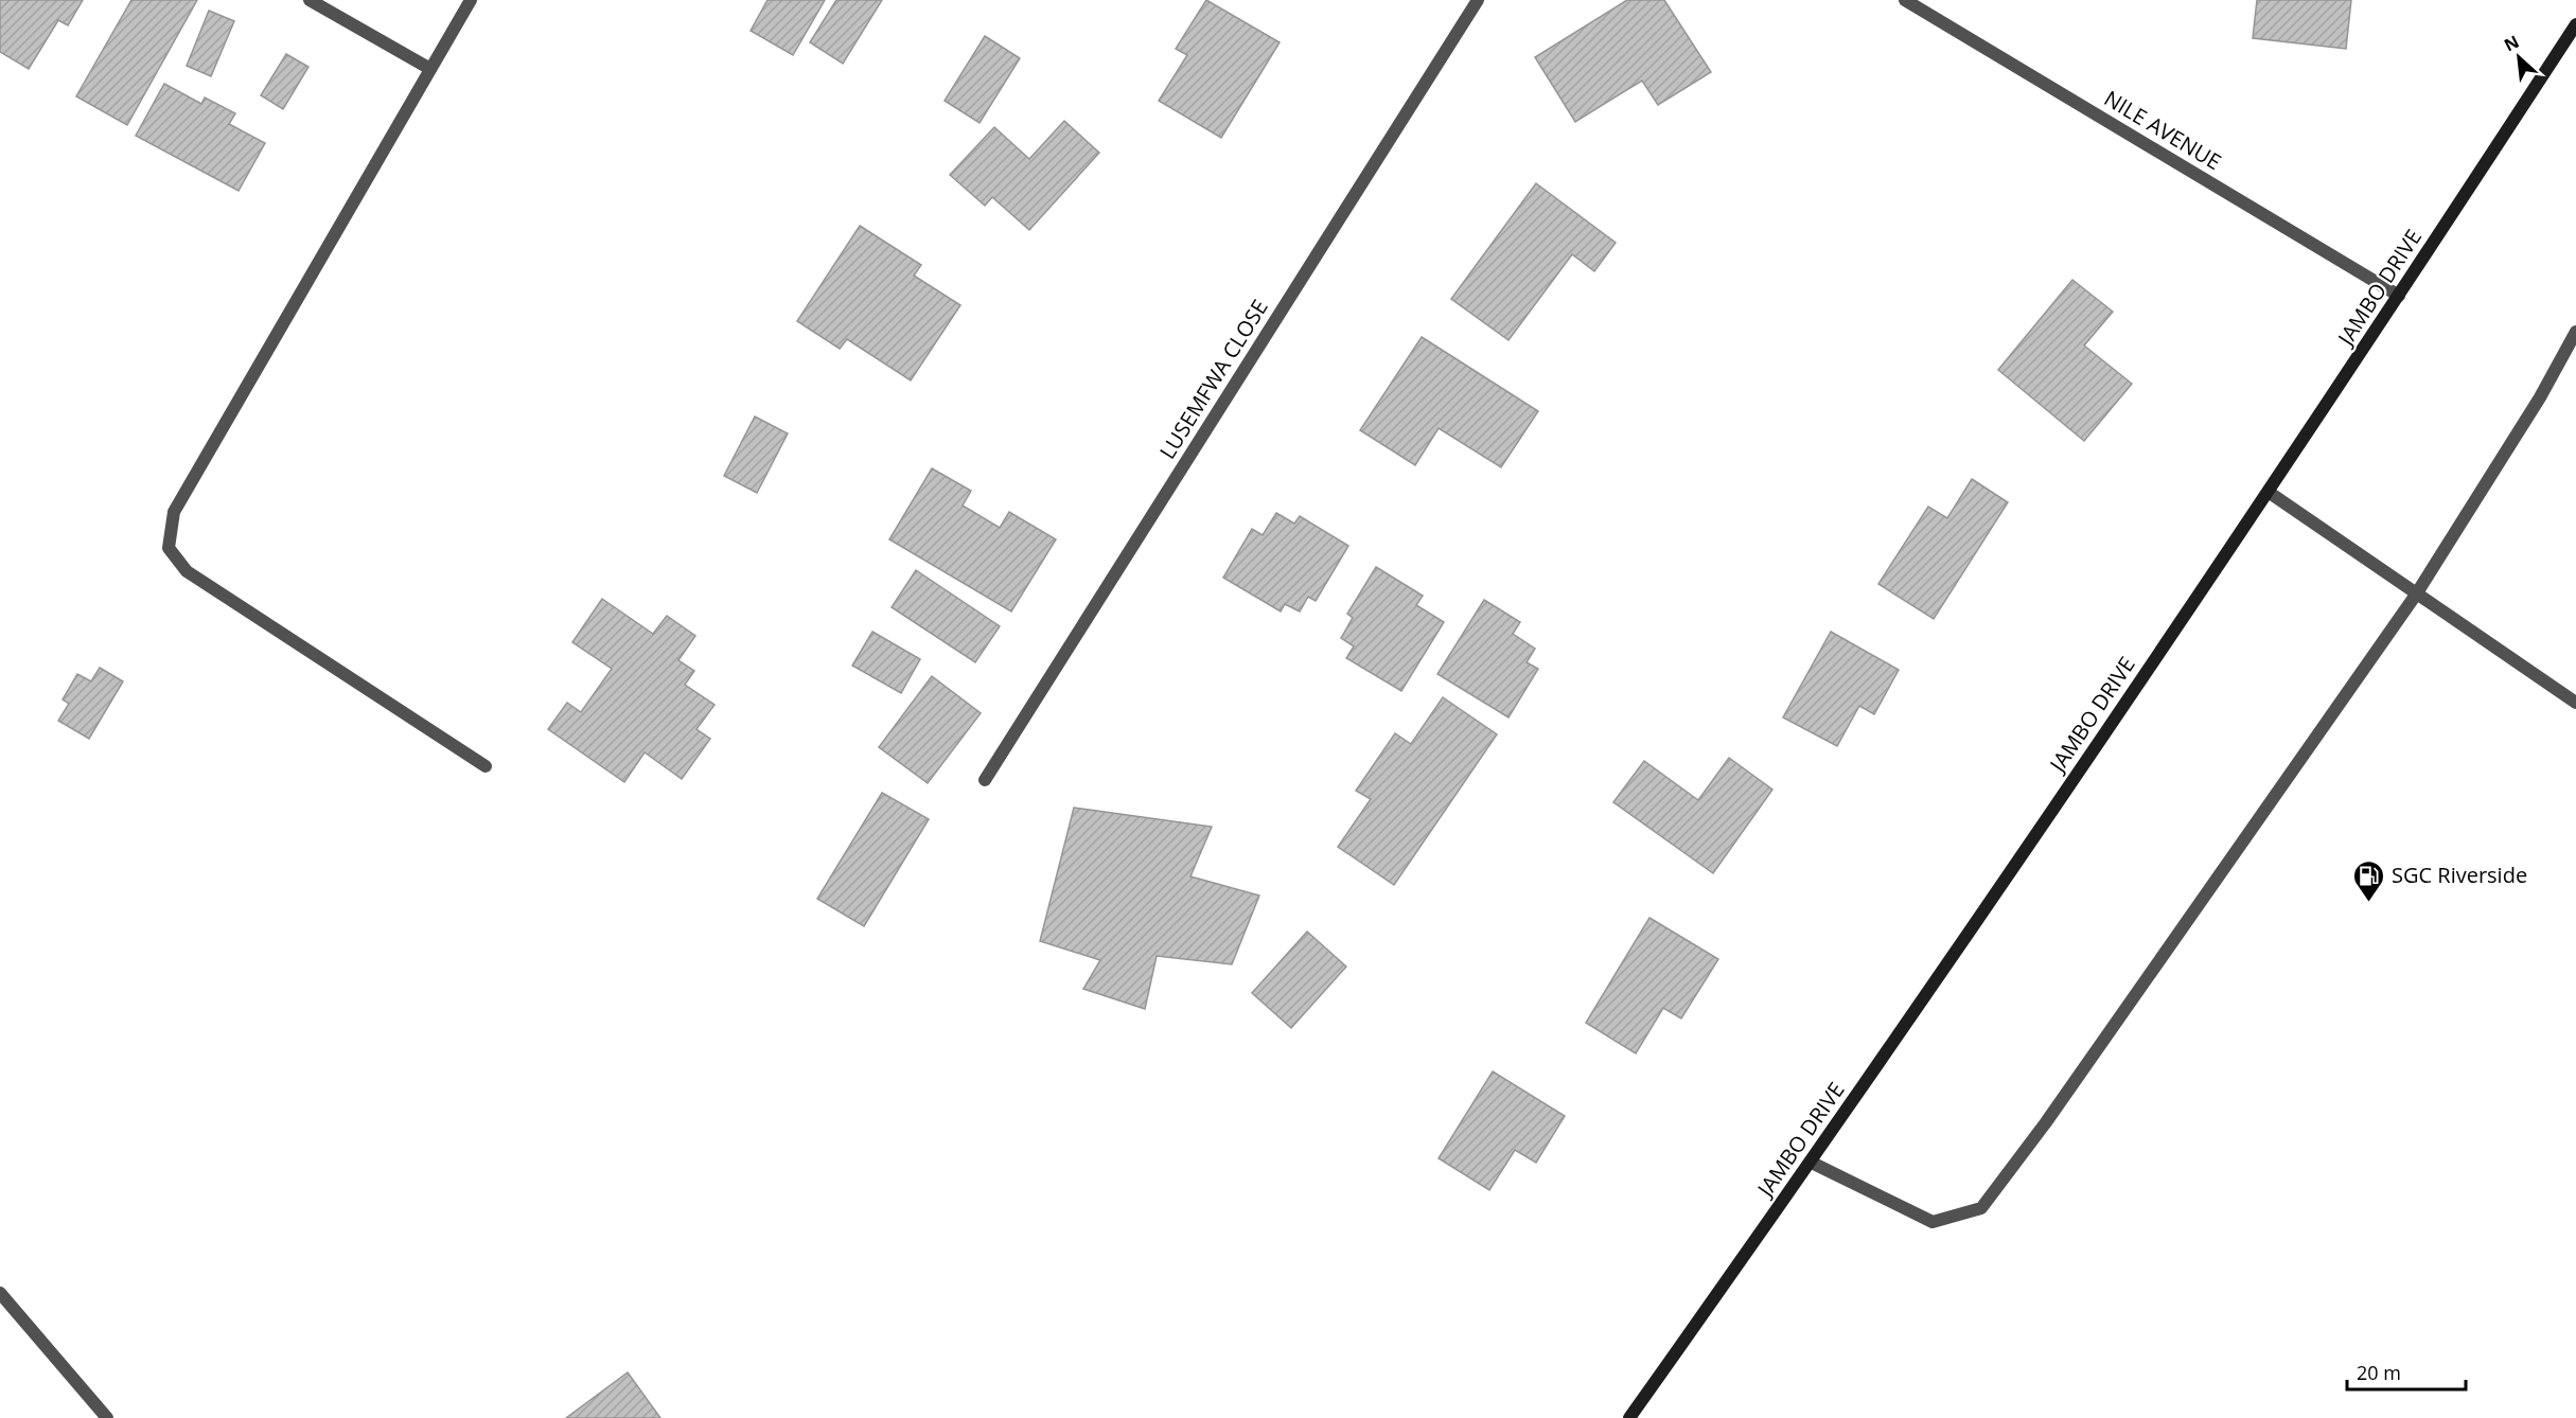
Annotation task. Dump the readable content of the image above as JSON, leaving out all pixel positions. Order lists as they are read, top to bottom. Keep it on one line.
{"streets":{"main road":["JAMBO DRIVE"],"street":["NILE AVENUE","LUSEMFWA CLOSE"]},"crossings":[["NILE AVENUE","JAMBO DRIVE"]],"places":{"fuel station":["SGC Riverside"]},"scale_bar":"20 m","north":"top left"}
